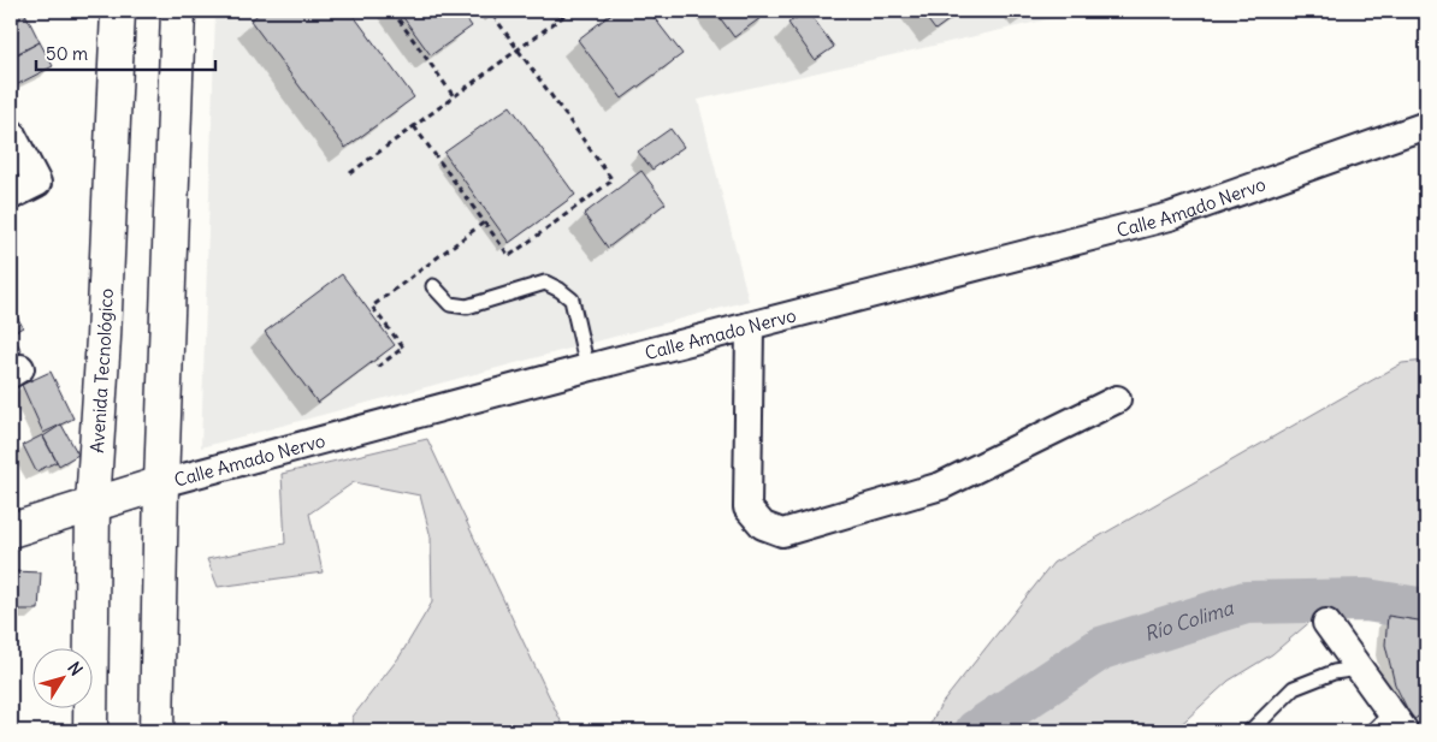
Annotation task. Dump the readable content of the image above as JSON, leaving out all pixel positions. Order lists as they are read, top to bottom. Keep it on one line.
{"streets":{"main road":["Calle Amado Nervo","Avenida Tecnológico"]},"crossings":[["Calle Amado Nervo","Avenida Tecnológico"]],"water":["Río Colima"],"scale_bar":"50 m","north":"top right"}
